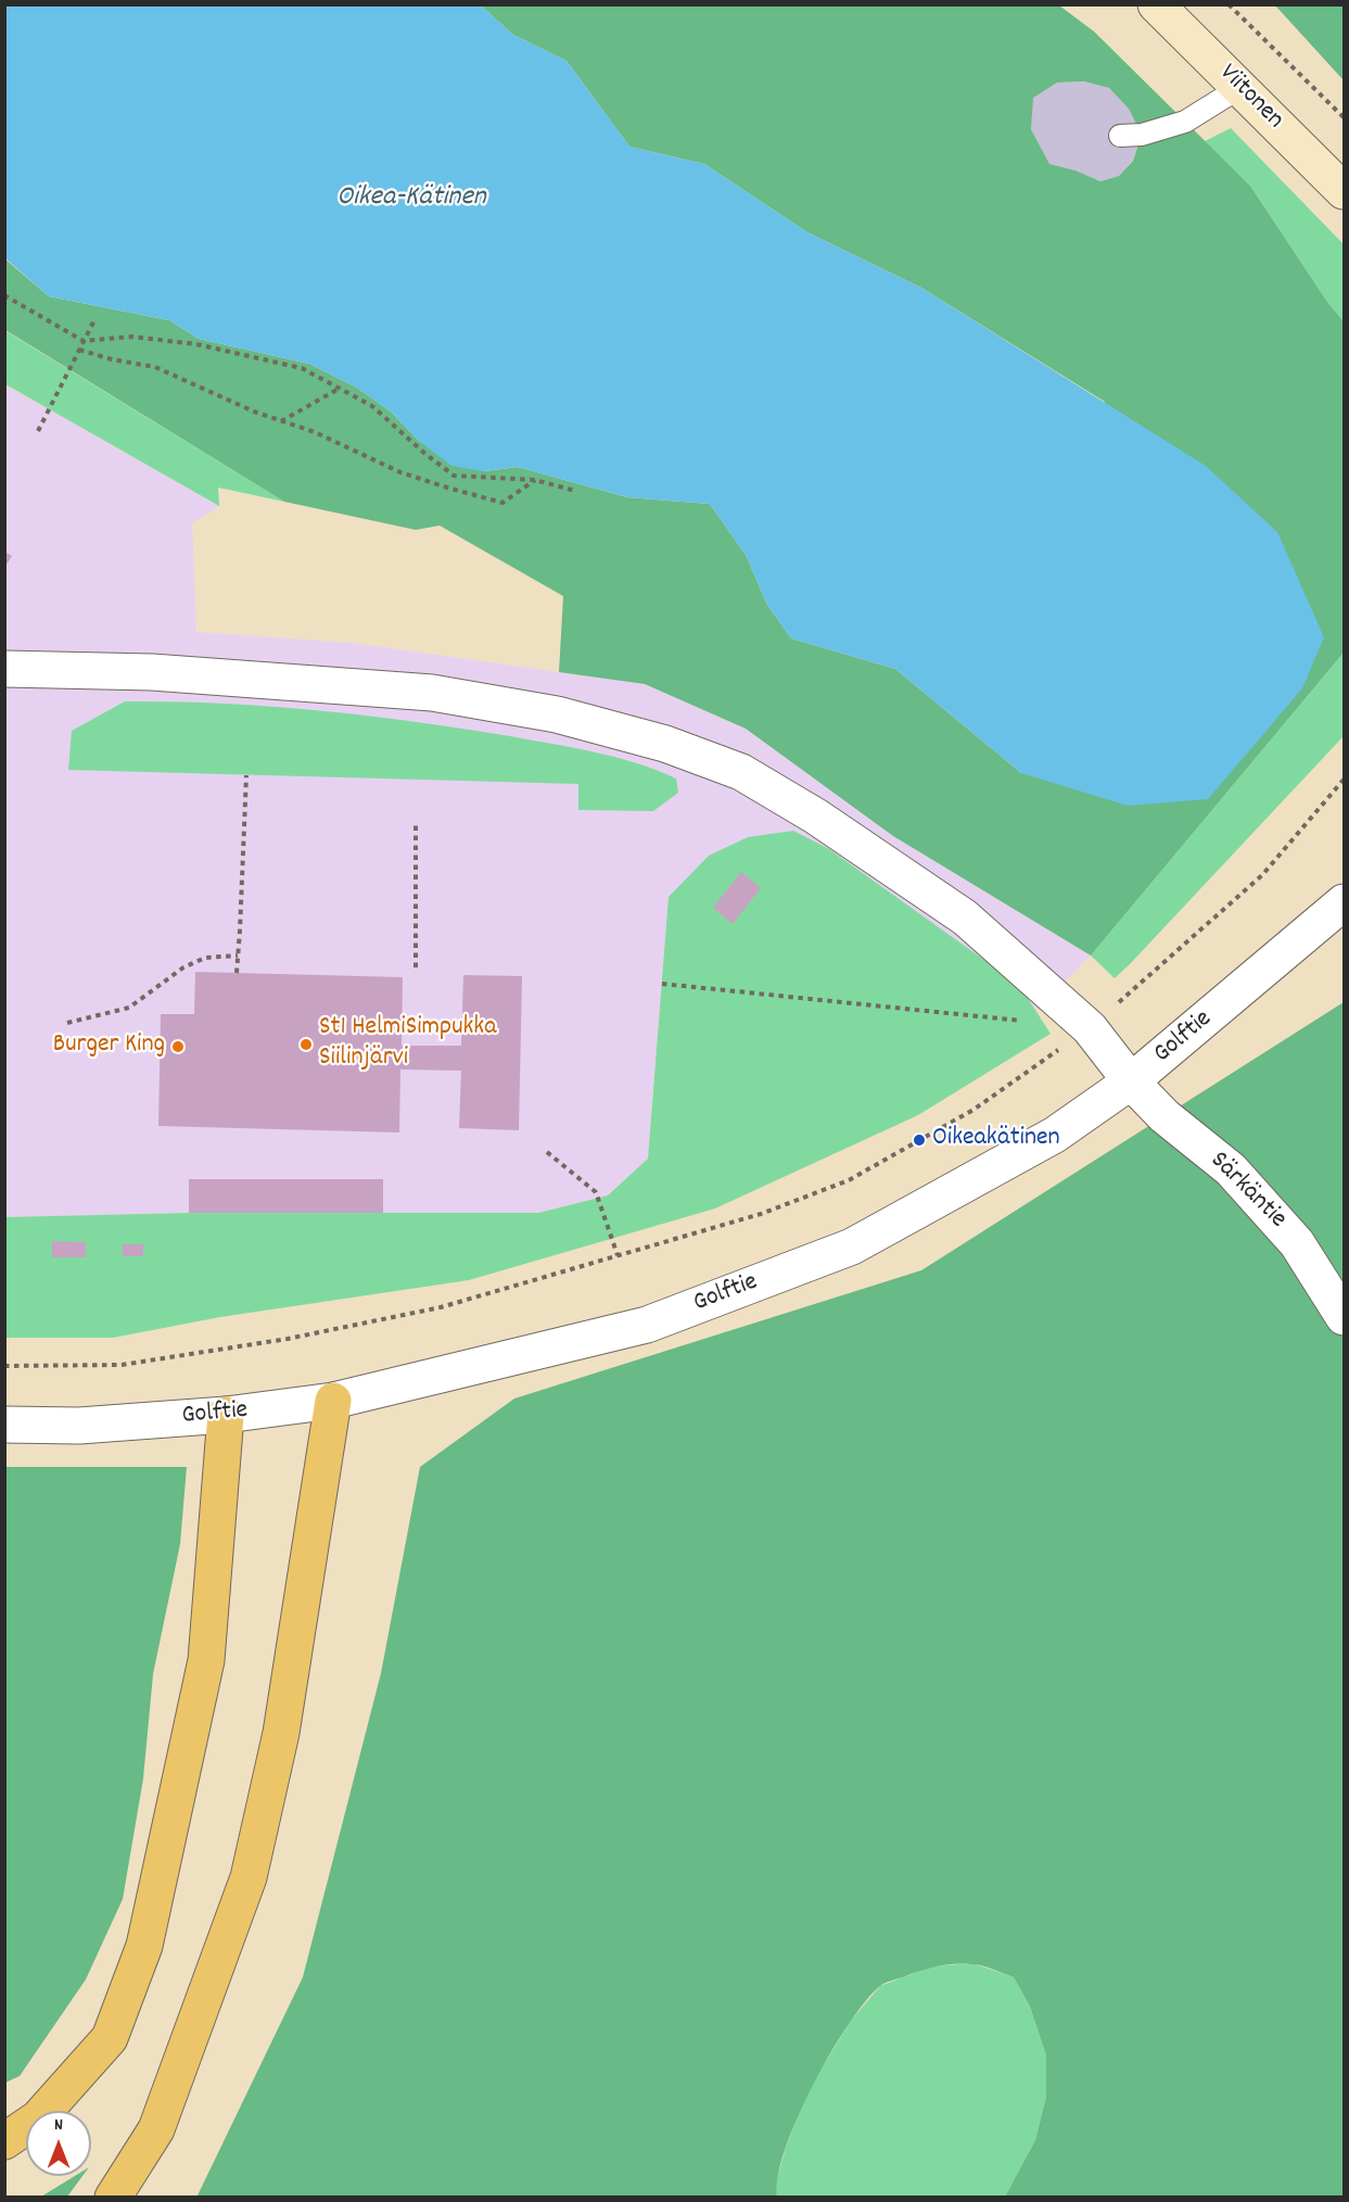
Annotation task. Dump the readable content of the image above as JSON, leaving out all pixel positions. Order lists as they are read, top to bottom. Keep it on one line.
{"streets":{"main road":["Viitonen"],"street":["Golftie","Särkäntie"]},"crossings":[["Golftie","Särkäntie"]],"water":["Oikea-Kätinen"],"places":["St1 HelmiSimpukka Siilinjärvi","Burger King","Oikeakätinen"],"north":"top"}
